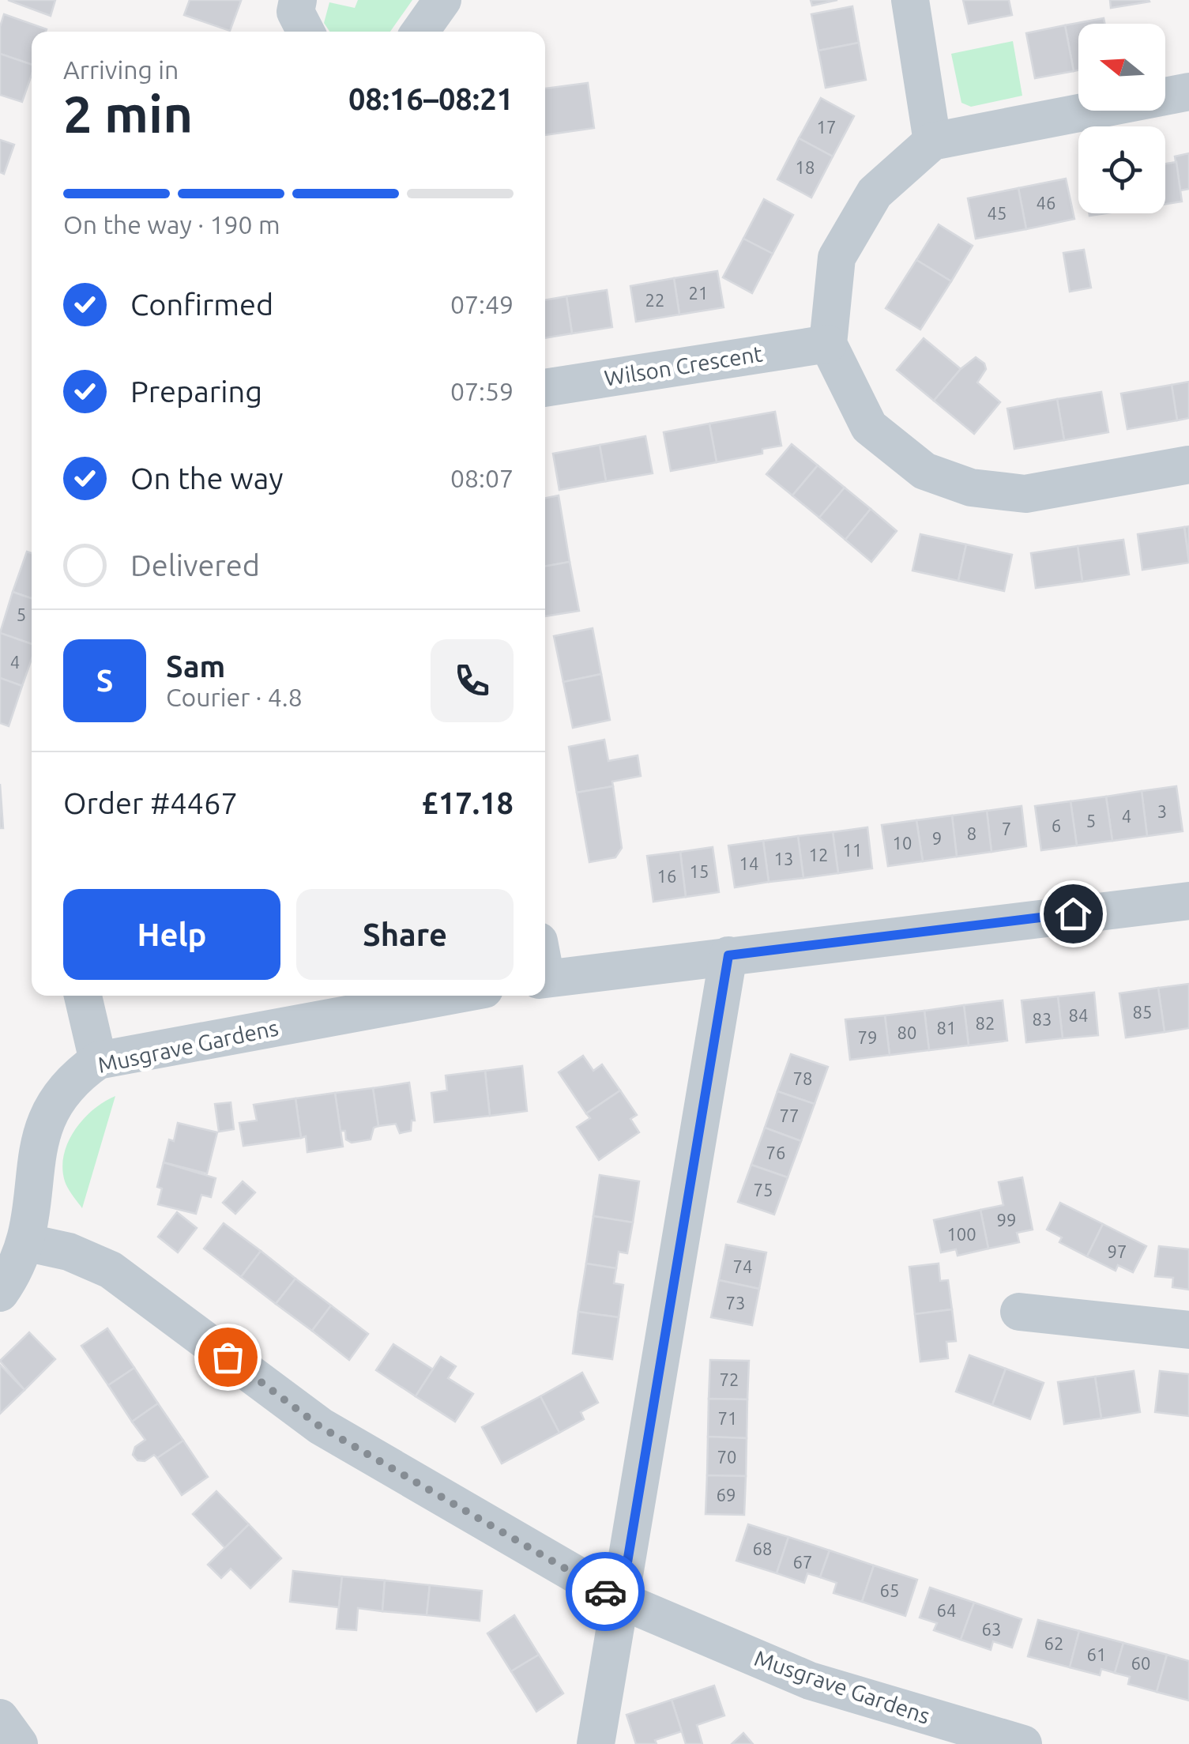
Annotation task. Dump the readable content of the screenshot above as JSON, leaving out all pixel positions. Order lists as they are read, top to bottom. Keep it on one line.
{"streets":{"street":["Wilson Crescent","Musgrave Gardens"]},"house_numbers":["17","18","46","45","21","22","5","4","3","4","5","6","7","8","9","10","11","12","13","14","15","16","85","84","83","82","81","80","79","78","77","76","75","99","100","97","74","73","72","71","70","69","68","67","65","64","63","62","61","60"],"north":"left","page":{"heading":["2 min","Arriving in","08:16–08:21"],"panel":["Sam","Courier · 4.8","Order #4467","£17.18"],"bar":"On the way · 190 m","list":[["Confirmed","07:49"],["Preparing","07:59"],["On the way","08:07"],"Delivered"],"round":"S","buttons":["Help","Share"]}}
